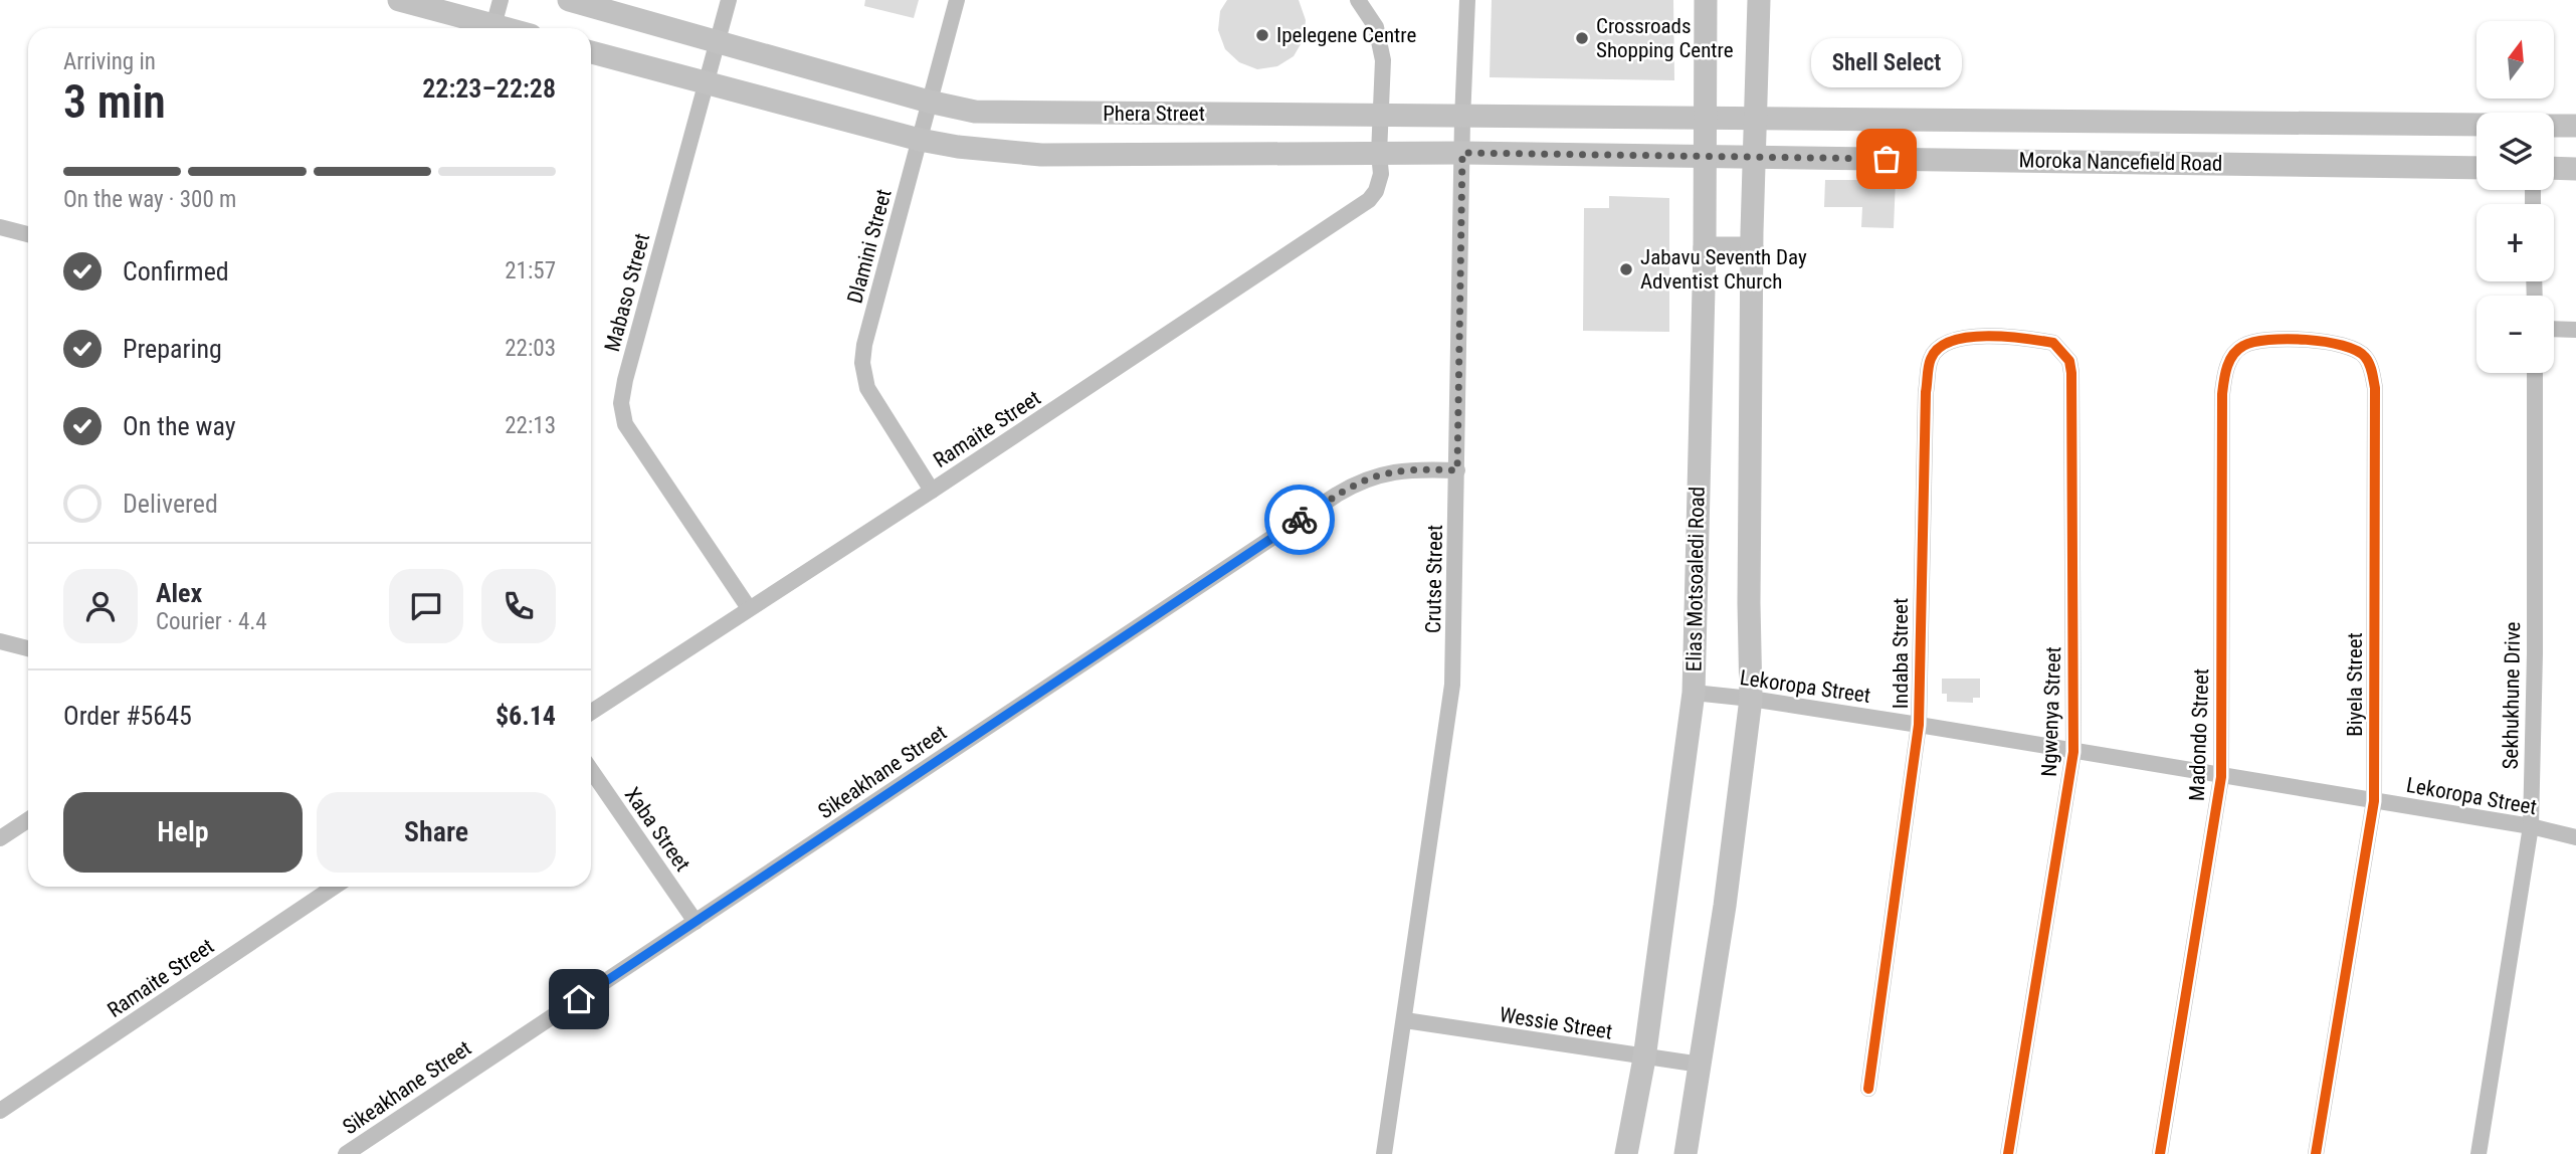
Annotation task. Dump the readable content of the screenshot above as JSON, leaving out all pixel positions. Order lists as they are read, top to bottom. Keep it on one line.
{"streets":{"main road":["Phera Street","Moroka Nancefield Road","Elias Motsoaledi Road"],"street":["Dlamini Street","Mabaso Street","Ramaite Street","Crutse Street","Indaba Street","Biyela Street","Lekoropa Street","Sekhukhune Drive","Ngwenya Street","Madondo Street","Sikeakhane Street","Xaba Street","Wessie Street"]},"crossings":[["Phera Street","Moroka Nancefield Road"],["Phera Street","Dlamini Street"],["Phera Street","Mabaso Street"],["Phera Street","Ramaite Street"],["Phera Street","Crutse Street"],["Phera Street","Elias Motsoaledi Road"],["Dlamini Street","Ramaite Street"],["Mabaso Street","Ramaite Street"],["Crutse Street","Sikeakhane Street"],["Crutse Street","Wessie Street"],["Elias Motsoaledi Road","Lekoropa Street"],["Elias Motsoaledi Road","Wessie Street"],["Indaba Street","Lekoropa Street"],["Indaba Street","Ngwenya Street"],["Biyela Street","Lekoropa Street"],["Biyela Street","Madondo Street"],["Lekoropa Street","Sekhukhune Drive"],["Lekoropa Street","Ngwenya Street"],["Lekoropa Street","Madondo Street"],["Sikeakhane Street","Xaba Street"]],"places":["Ipelegene Centre","Crossroads Shopping Centre","Shell Select","Jabavu Seventh Day Adventist Church"],"north":"top","page":{"map_buttons":["+","−"],"heading":["3 min","Arriving in","22:23–22:28"],"panel":["Alex","Courier · 4.4","Order #5645","$6.14"],"bubble":"Shell Select","bar":"On the way · 300 m","list":[["Confirmed","21:57"],["Preparing","22:03"],["On the way","22:13"],"Delivered"],"buttons":["Help","Share"]}}
